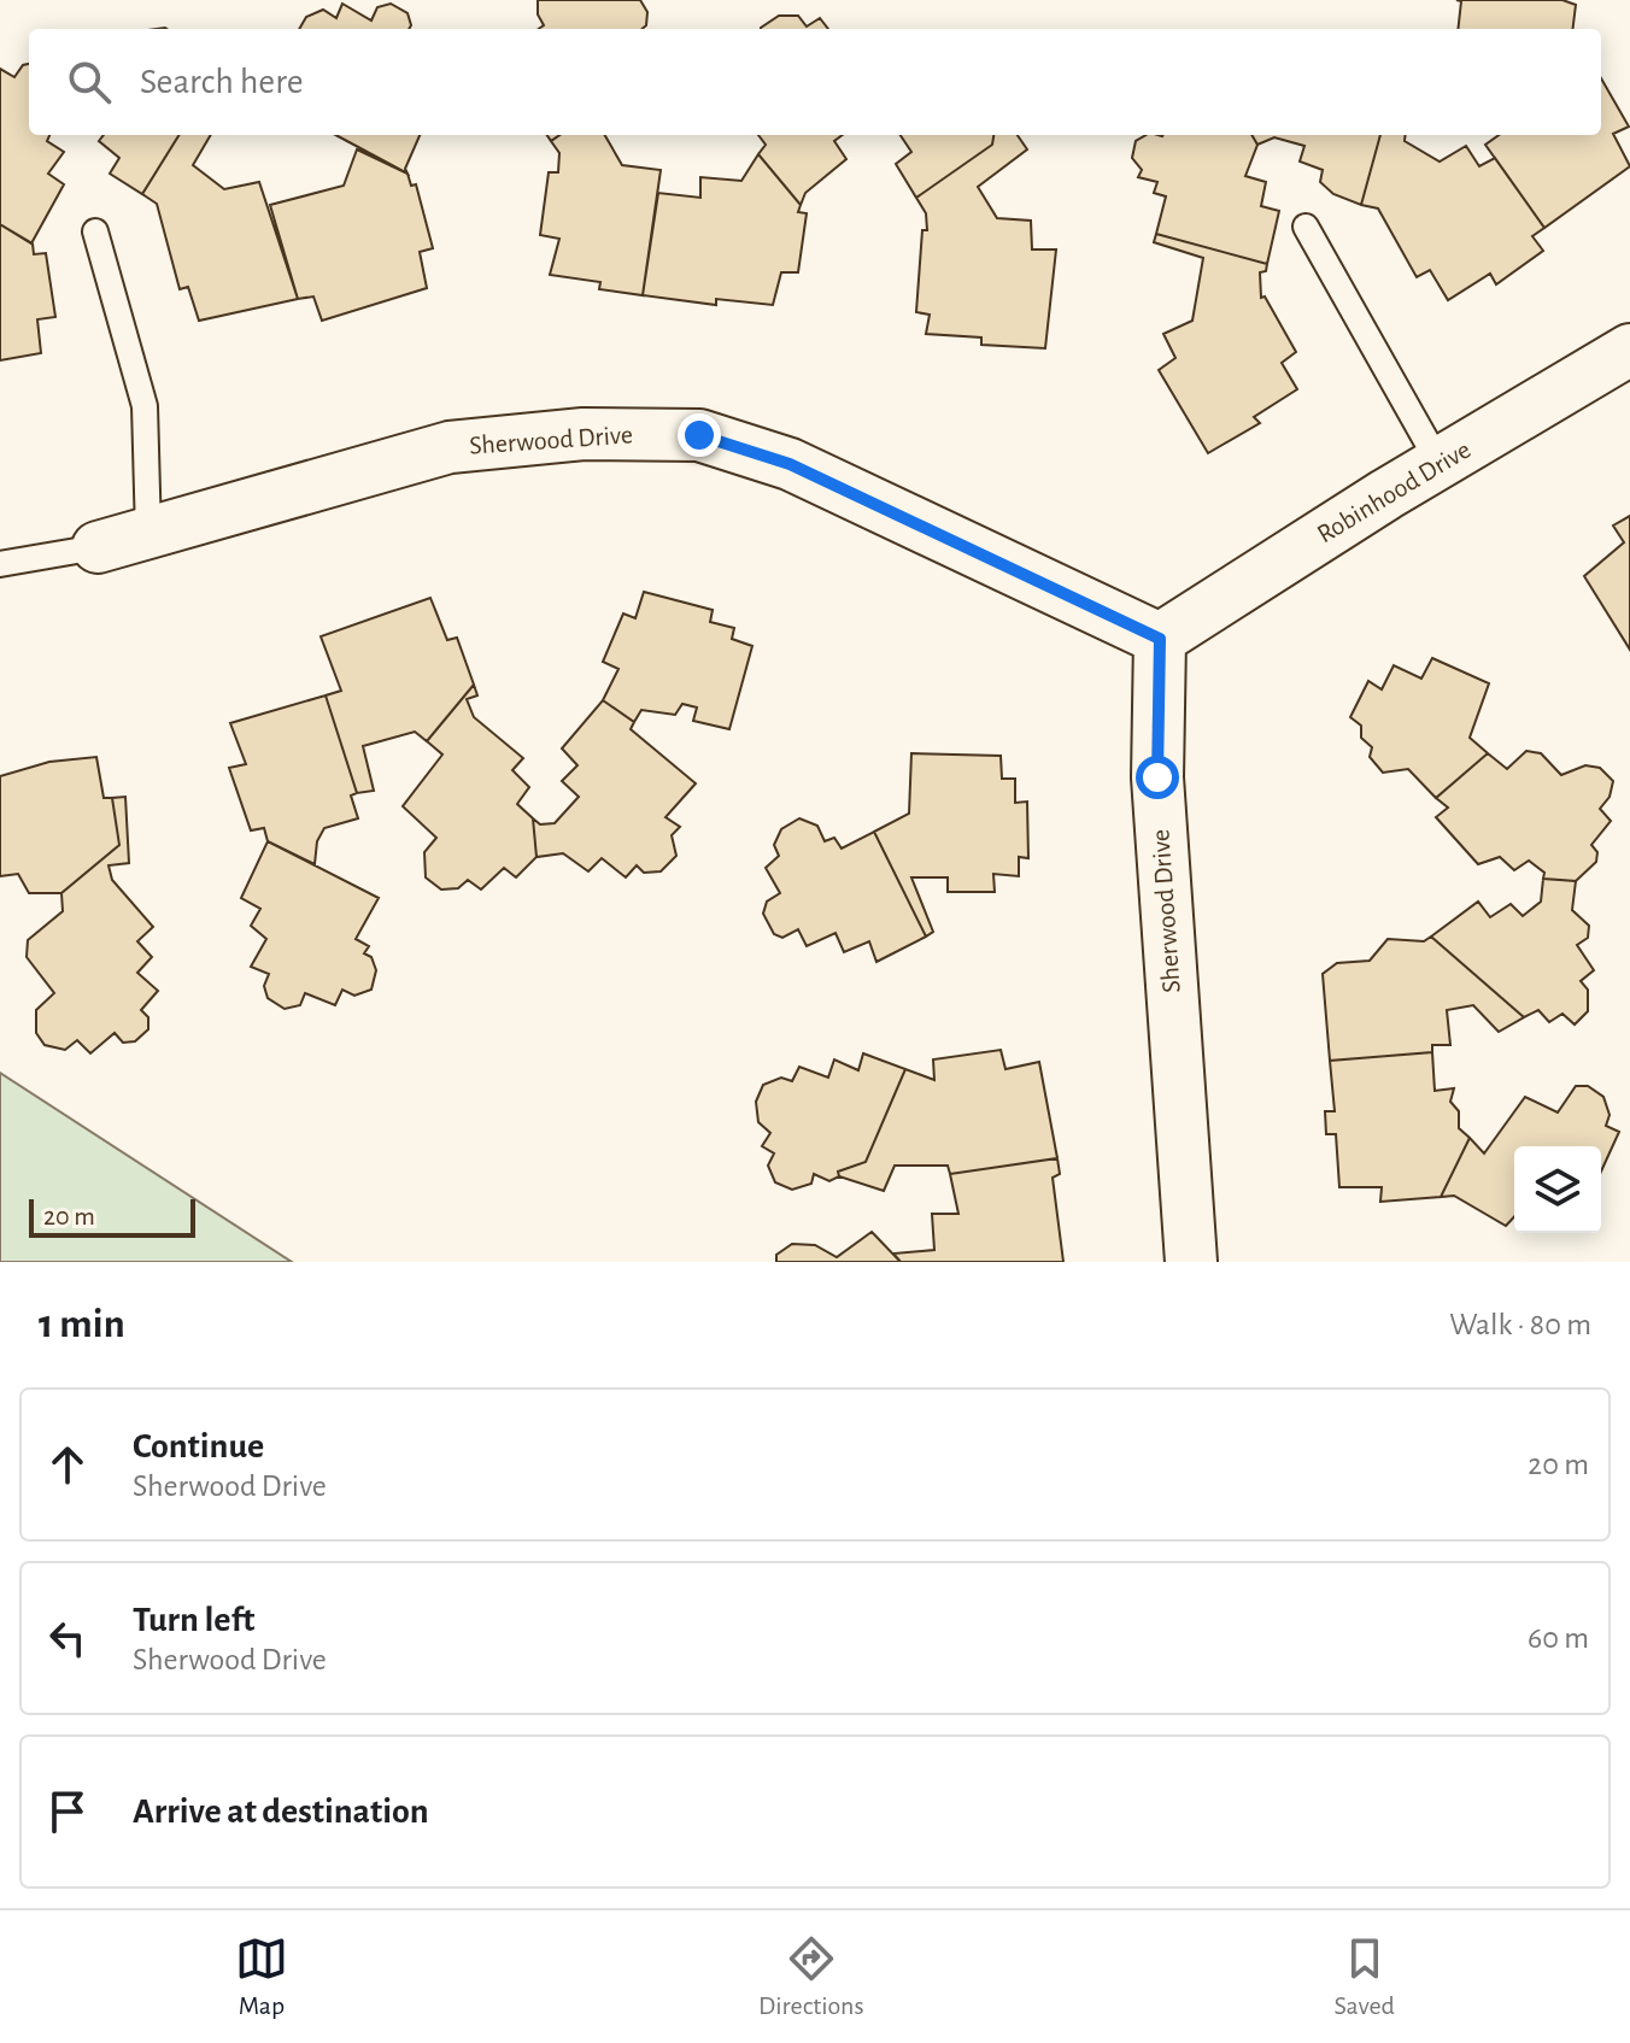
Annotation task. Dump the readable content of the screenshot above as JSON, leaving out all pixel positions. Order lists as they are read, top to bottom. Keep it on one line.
{"streets":{"street":["Sherwood Drive","Robinhood Drive"]},"crossings":[["Sherwood Drive","Robinhood Drive"]],"scale_bar":"20 m","page":{"search":"Search here","scale":"20 m","heading":["1 min","Walk · 80 m"],"list":[["Continue","Sherwood Drive","20 m"],["Turn left","Sherwood Drive","60 m"],"Arrive at destination"],"nav":["Map","Directions","Saved"]}}
